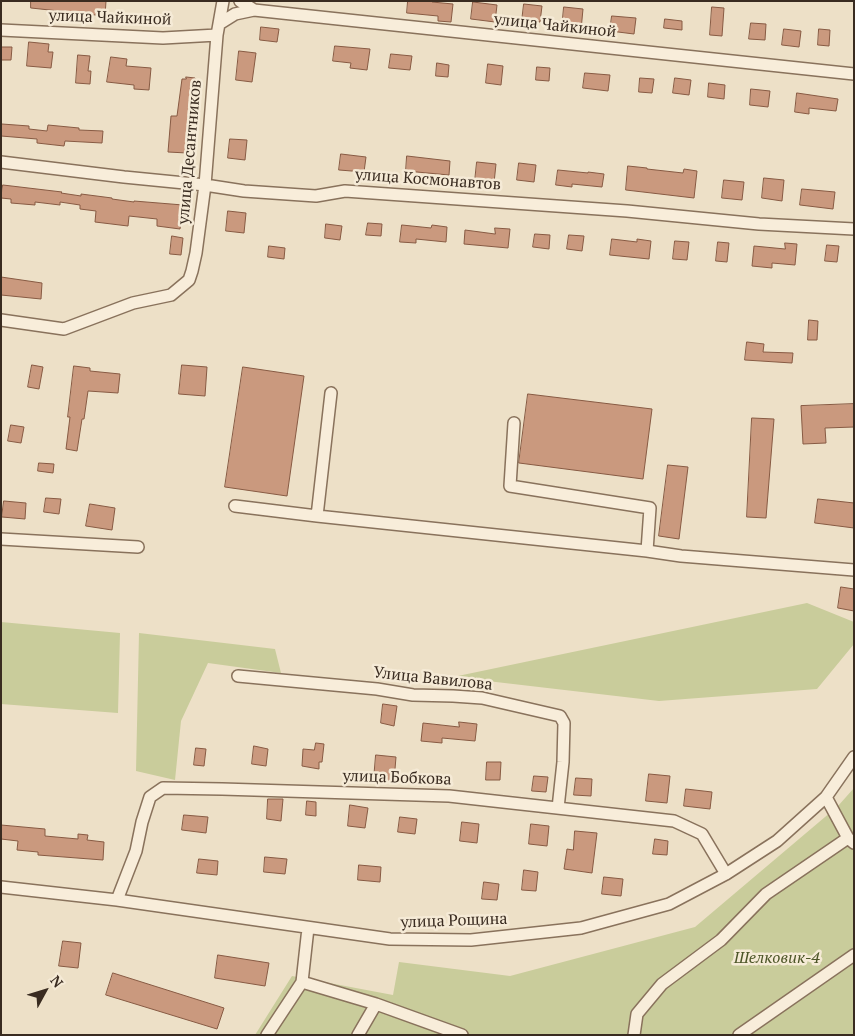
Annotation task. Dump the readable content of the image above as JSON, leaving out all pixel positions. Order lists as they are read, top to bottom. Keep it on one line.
{"streets":{"street":["улица Чайкиной","улица Десантников","улица Космонавтов","Улица Вавилова","улица Бобкова","улица Рощина"]},"crossings":[["улица Чайкиной","улица Десантников"],["улица Десантников","улица Космонавтов"],["Улица Вавилова","улица Бобкова"],["улица Бобкова","улица Рощина"]],"parks":["Шелковик-4"],"north":"top right"}
